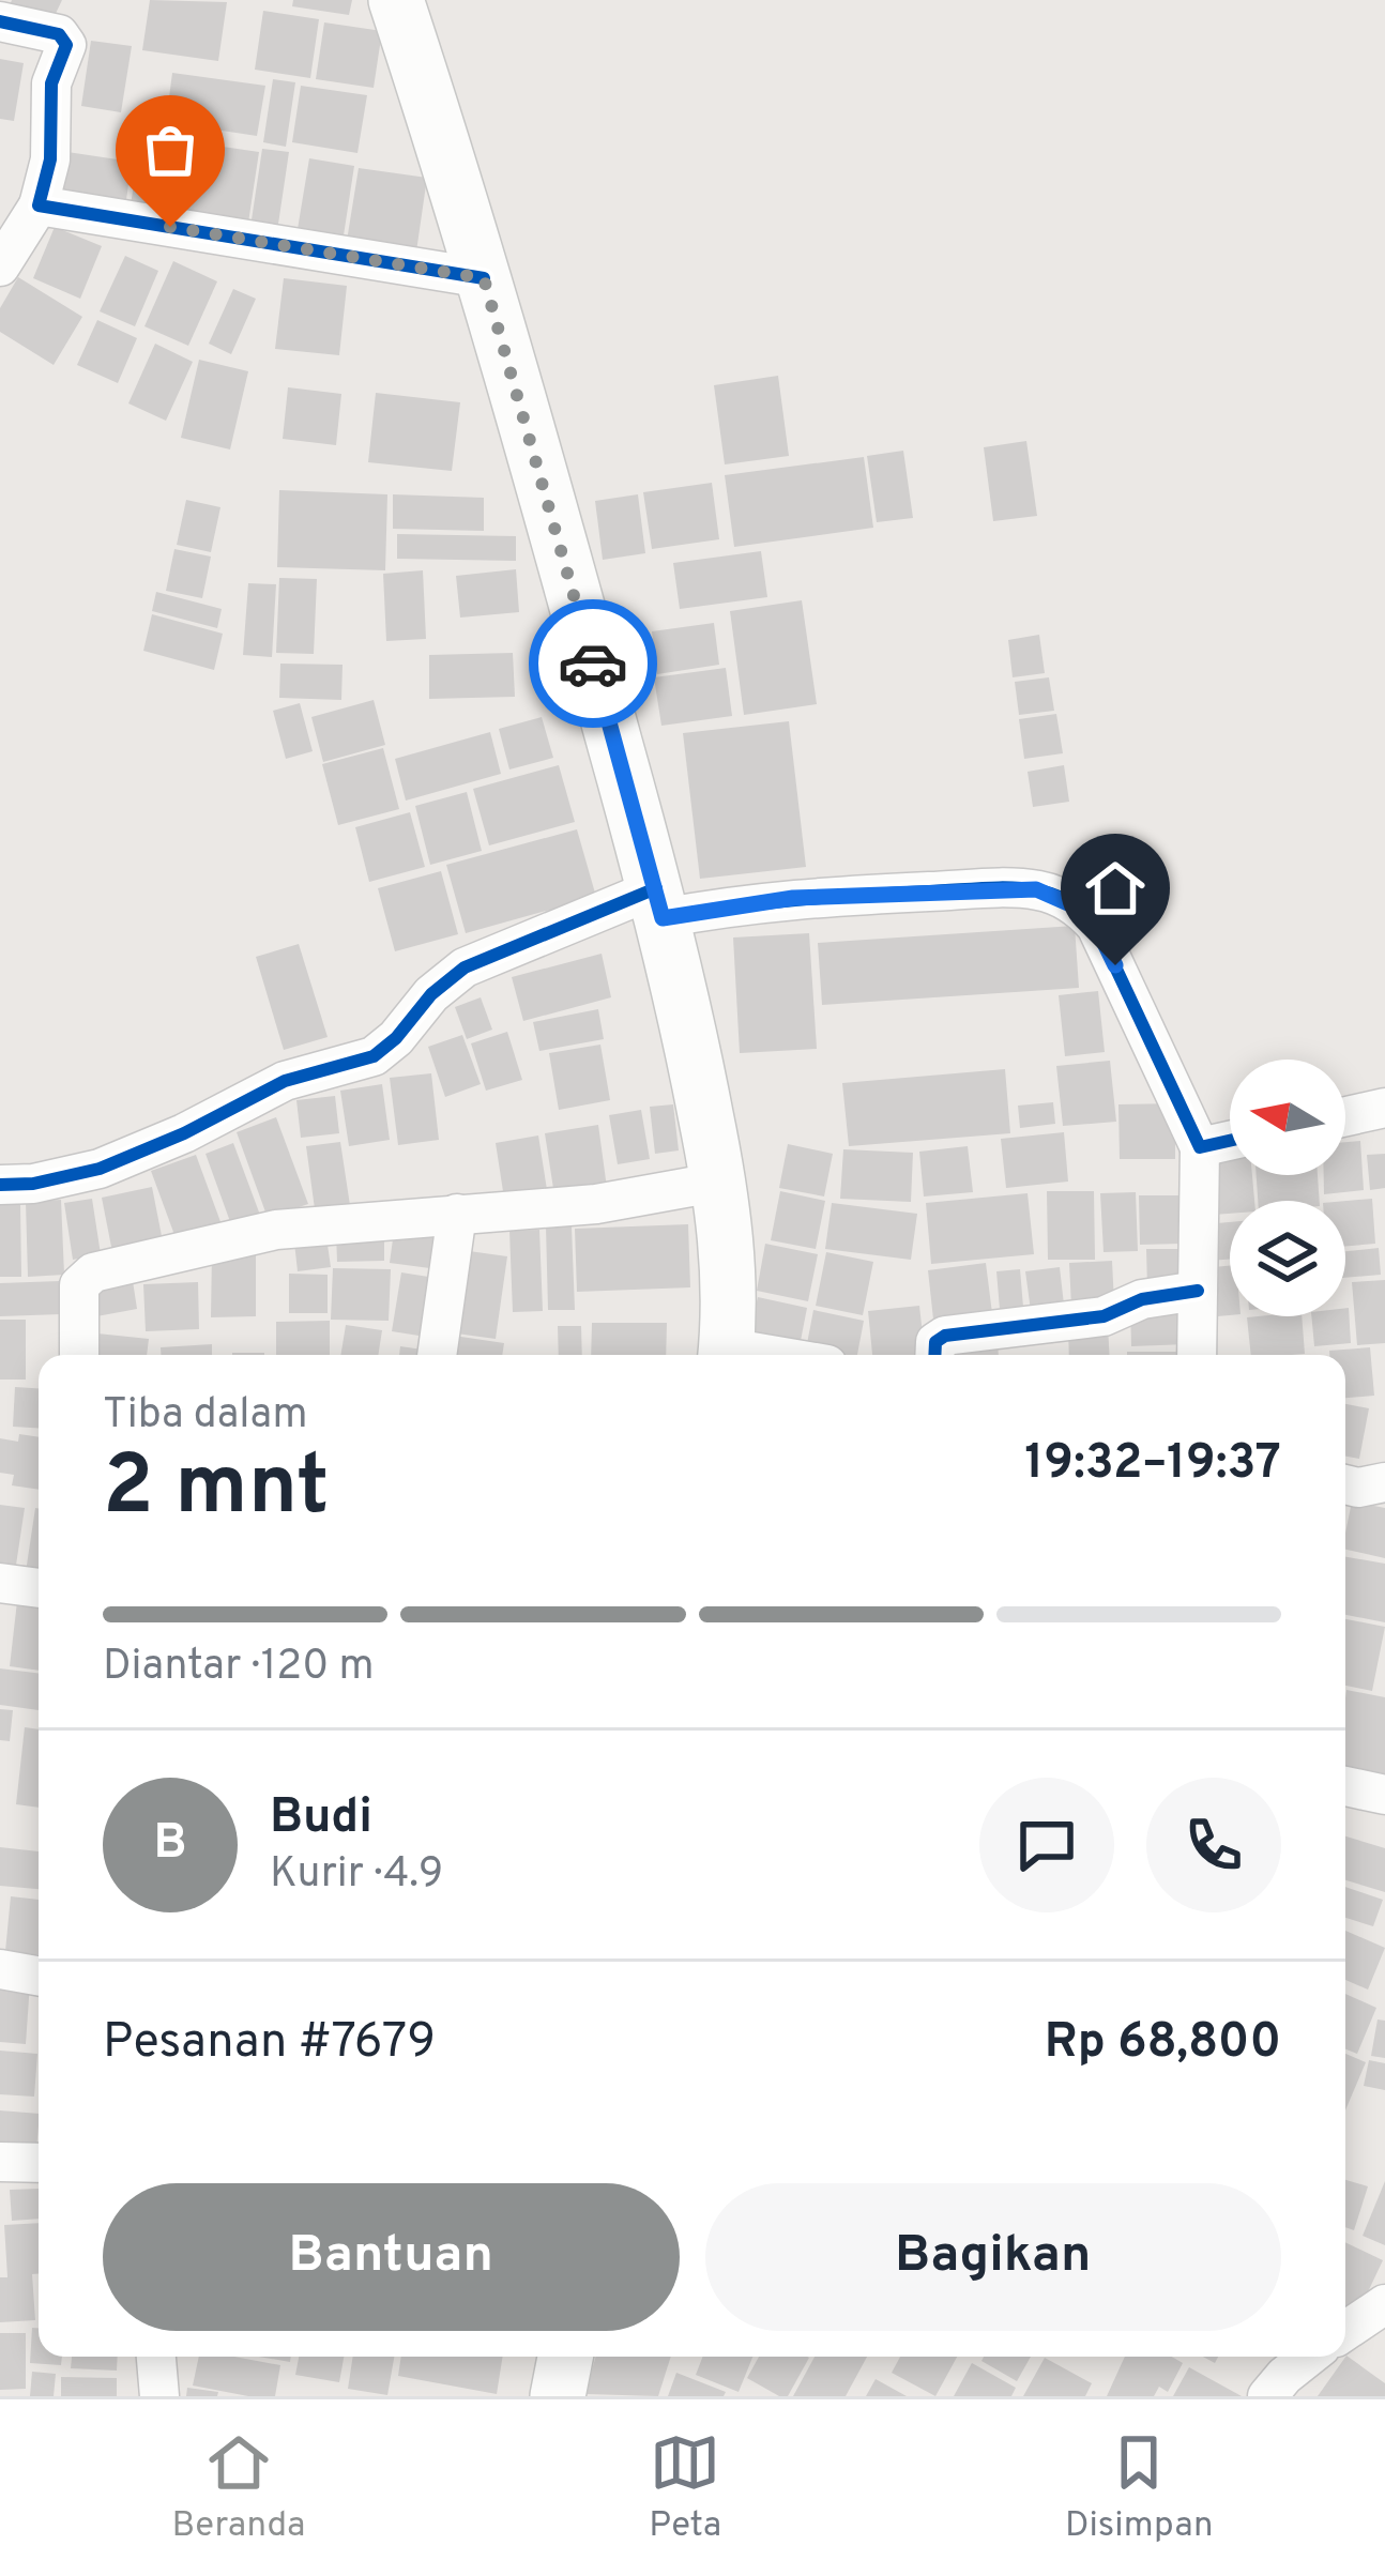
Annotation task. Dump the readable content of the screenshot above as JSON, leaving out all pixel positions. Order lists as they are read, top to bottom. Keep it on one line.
{"north":"left","page":{"heading":["2 mnt","Tiba dalam","19:32–19:37"],"panel":["Budi","Kurir · 4.9","Pesanan #7679","Rp 68,800"],"bar":"Diantar · 120 m","round":"B","buttons":["Bantuan","Bagikan"],"tabs":["Beranda","Peta","Disimpan"]}}
